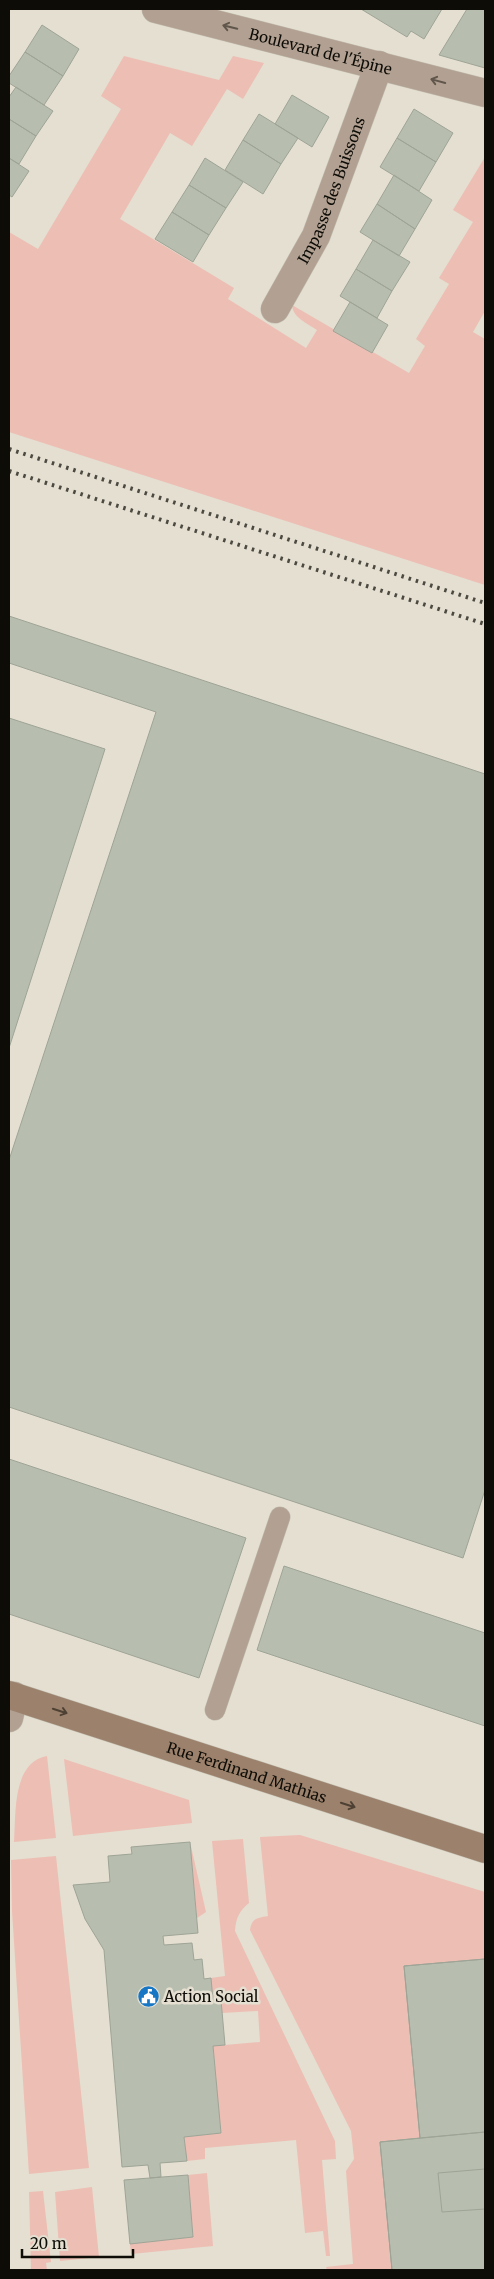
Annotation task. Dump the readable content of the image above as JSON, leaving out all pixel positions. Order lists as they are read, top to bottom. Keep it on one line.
{"streets":{"street":["Boulevard de l'Épine","Impasse des Buissons","Rue Ferdinand Mathias"]},"crossings":[["Boulevard de l'Épine","Impasse des Buissons"]],"one_way":["Boulevard de l'Épine","Rue Ferdinand Mathias"],"places":{"public building":["Action Social"]},"scale_bar":"20 m"}
